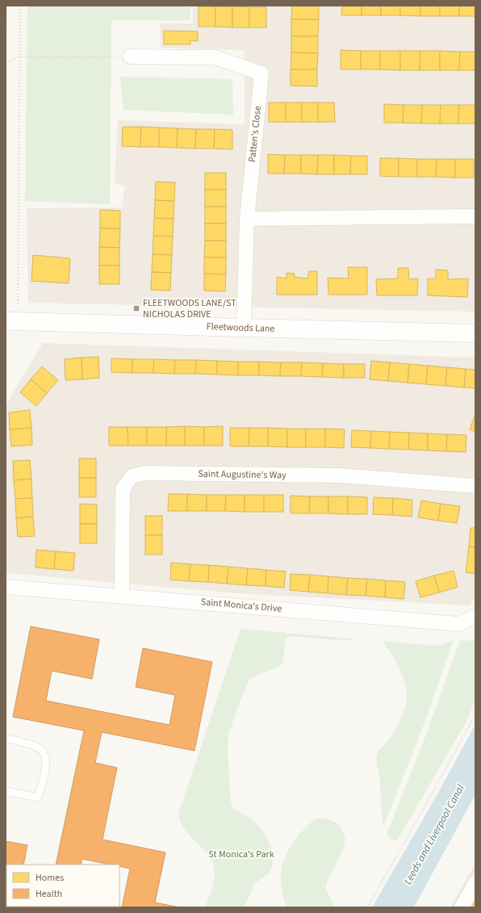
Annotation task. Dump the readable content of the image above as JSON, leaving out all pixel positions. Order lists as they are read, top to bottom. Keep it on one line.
{"streets":{"street":["Patten's Close","Fleetwoods Lane","Saint Augustine's Way","Saint Monica's Drive"]},"crossings":[["Patten's Close","Fleetwoods Lane"],["Saint Augustine's Way","Saint Monica's Drive"]],"water":["Leeds and Liverpool Canal"],"parks":["St Monica's Park"],"places":{"transit":["FLEETWOODS LANE/ST NICHOLAS DRIVE"]},"legend":["Homes","Health"]}
